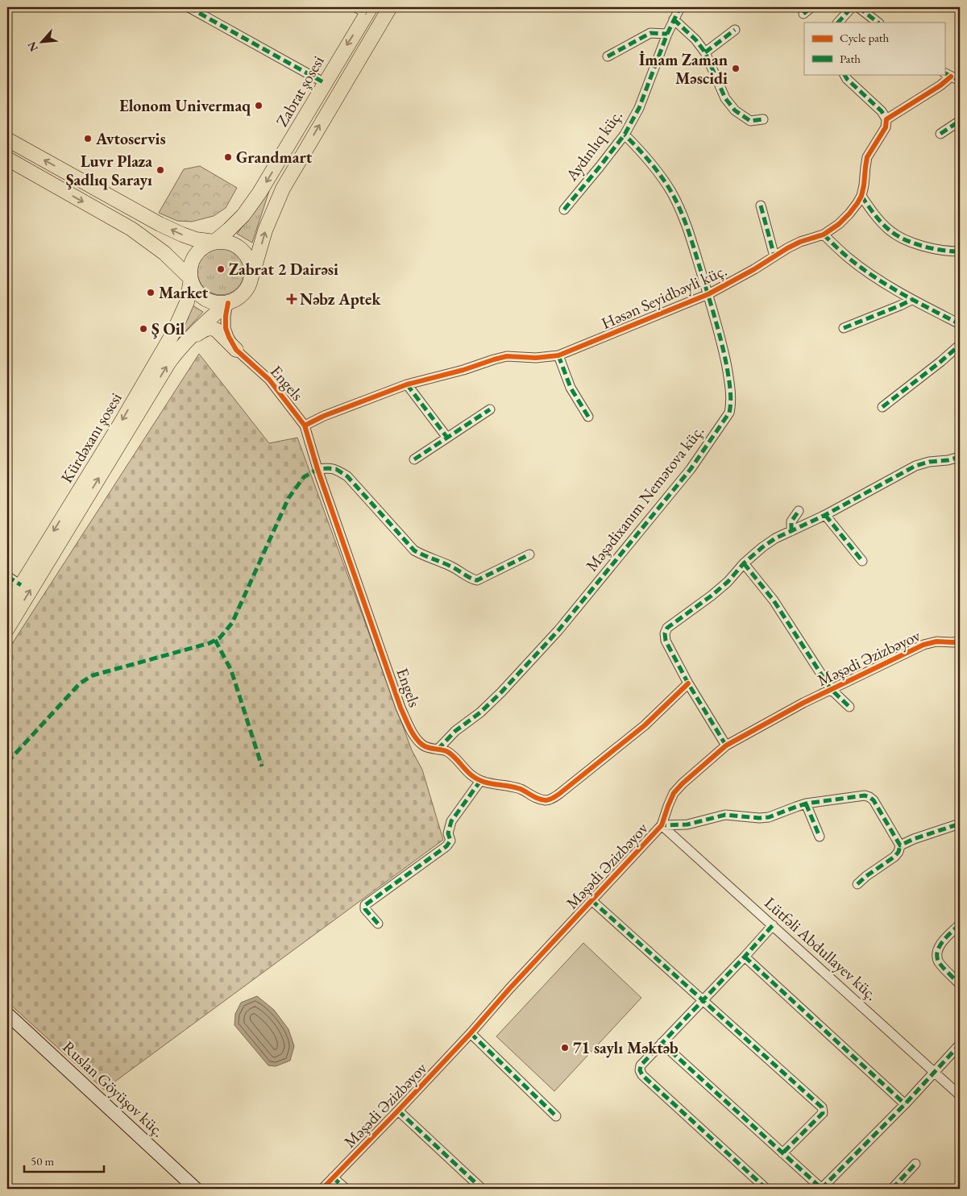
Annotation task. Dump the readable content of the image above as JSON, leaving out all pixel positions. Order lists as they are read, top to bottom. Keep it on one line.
{"streets":{"main road":["Zabrat şosesi","Kürdəxanı şosesi"],"street":["Aydınlıq küç.","Həsən Seyidbəyli küç.","Engels","Məşədixanım Nemətova küç.","Məşədi Əzizbəyov","Lütfəli Abdullayev küç.","Ruslan Göyüşov küç."]},"crossings":[["Zabrat şosesi","Kürdəxanı şosesi"],["Aydınlıq küç.","Məşədixanım Nemətova küç."],["Həsən Seyidbəyli küç.","Engels"],["Həsən Seyidbəyli küç.","Məşədixanım Nemətova küç."],["Engels","Məşədixanım Nemətova küç."],["Məşədi Əzizbəyov","Lütfəli Abdullayev küç."]],"places":{"other":["İmam Zaman Məscidi","Elonom Univermaq","Avtoservis","Grandmart","Luvr Plaza Şadlıq Sarayı","Zabrat 2 Dairəsi","Market","Ş Oil","71 saylı Məktəb"],"health":["Nəbz Aptek"]},"legend":["Cycle path","Path"],"scale_bar":"50 m","north":"bottom left"}
